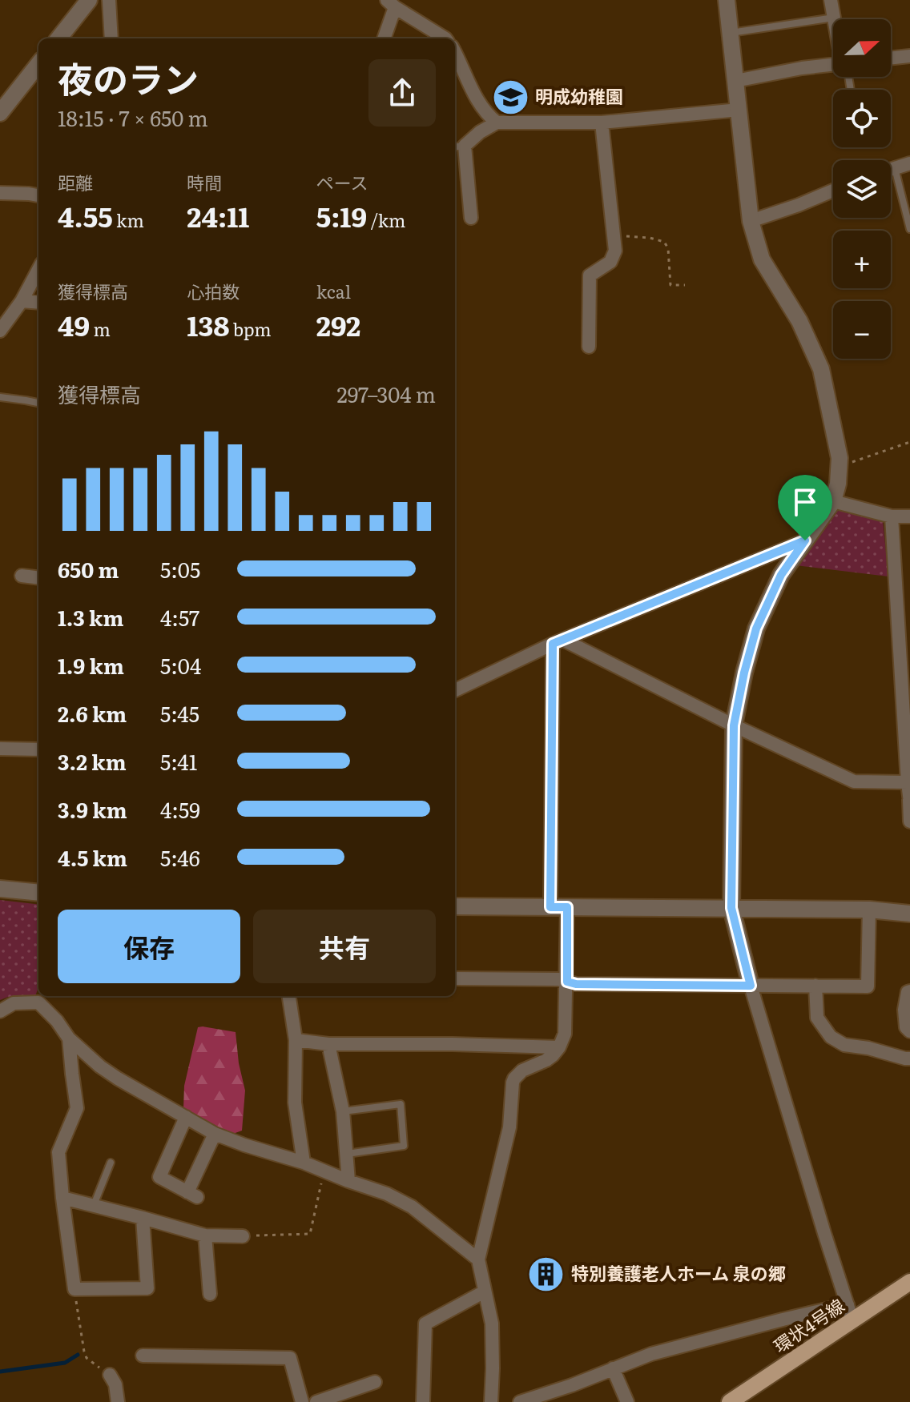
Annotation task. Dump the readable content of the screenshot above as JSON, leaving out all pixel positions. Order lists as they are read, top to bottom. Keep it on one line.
{"streets":{"main road":["環状4号線"]},"places":{"school or university":["明成幼稚園"],"building":["特別養護老人ホーム 泉の郷"]},"north":"right","page":{"map_buttons":["+","−"],"heading":["夜のラン","18:15 · 7 × 650 m"],"stats":[["距離","4.55 km"],["時間","24:11"],["ペース","5:19 /km"],["獲得標高","49 m"],["心拍数","138 bpm"],["kcal","292"]],"chart":["獲得標高","297–304 m"],"list":[{"name":"650 m","note":"5:05"},{"name":"1.3 km","note":"4:57"},{"name":"1.9 km","note":"5:04"},{"name":"2.6 km","note":"5:45"},{"name":"3.2 km","note":"5:41"},{"name":"3.9 km","note":"4:59"},{"name":"4.5 km","note":"5:46"}],"buttons":["保存","共有"]}}
